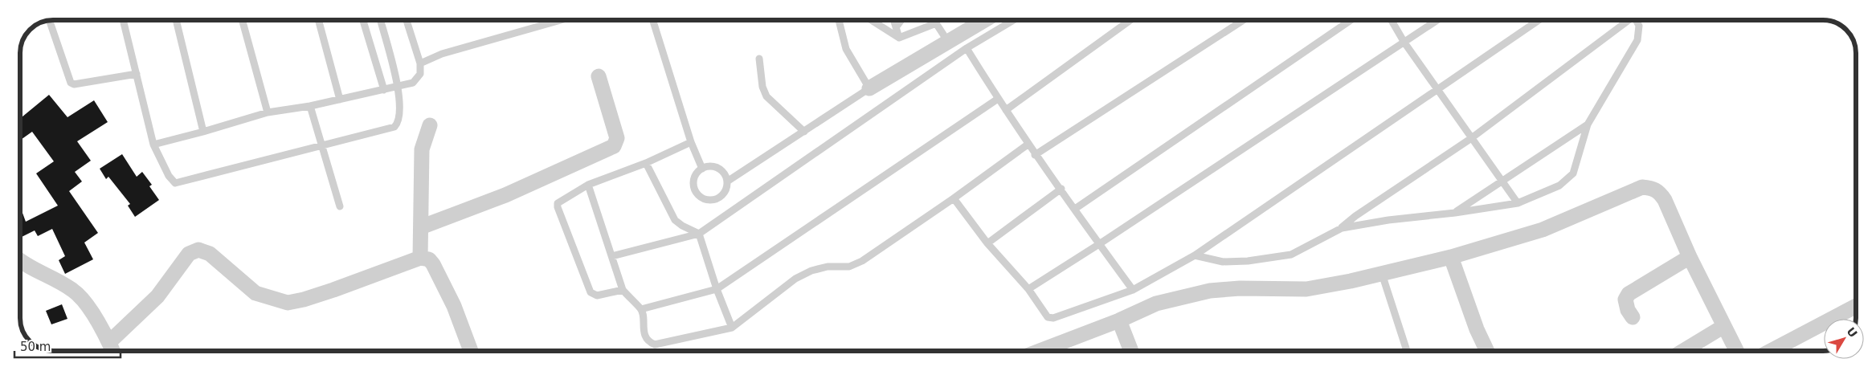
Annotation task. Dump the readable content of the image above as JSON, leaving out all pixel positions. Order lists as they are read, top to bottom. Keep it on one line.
{"scale_bar":"50 m","north":"top right"}
